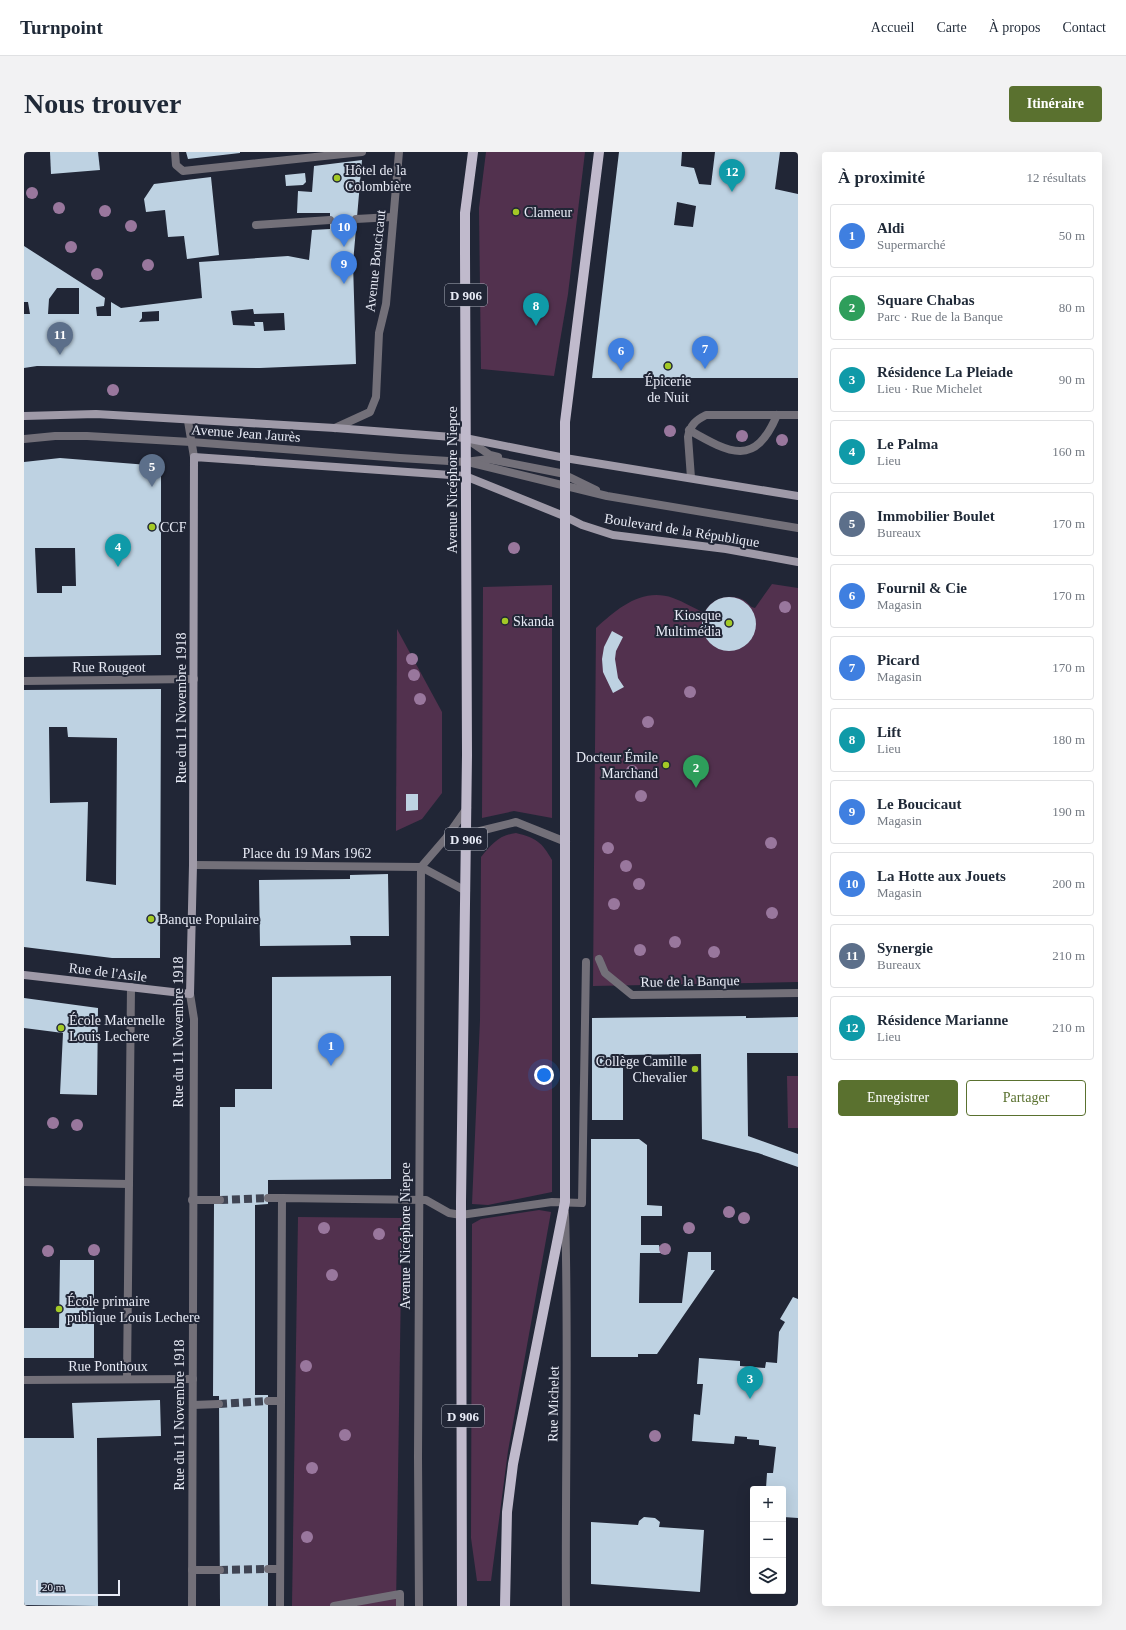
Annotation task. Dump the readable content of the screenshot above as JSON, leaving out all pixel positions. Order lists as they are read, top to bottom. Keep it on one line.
{"streets":{"main road":["D 906","Avenue Nicéphore Niepce"],"street":["Avenue Boucicaut","Avenue Jean Jaurès","Boulevard de la République","Rue Rougeot","Rue du 11 Novembre 1918","Place du 19 Mars 1962","Rue de l'Asile","Rue de la Banque","Rue Ponthoux","Rue Michelet"]},"crossings":[["Avenue Boucicaut","Avenue Jean Jaurès"],["Avenue Jean Jaurès","Avenue Nicéphore Niepce"],["Avenue Jean Jaurès","Boulevard de la République"],["Avenue Jean Jaurès","Rue du 11 Novembre 1918"],["Avenue Nicéphore Niepce","Boulevard de la République"],["Avenue Nicéphore Niepce","Place du 19 Mars 1962"],["Rue Rougeot","Rue du 11 Novembre 1918"],["Rue du 11 Novembre 1918","Place du 19 Mars 1962"],["Rue du 11 Novembre 1918","Rue de l'Asile"],["Rue du 11 Novembre 1918","Rue Ponthoux"]],"places":["Hôtel de la Colombière","Clameur","Épicerie de Nuit","CCF","Skanda","Kiosque Multimédia","Docteur Émile Marchand","Banque Populaire","École Maternelle Louis Lechere","Collège Camille Chevalier","École primaire publique Louis Lechere"],"scale_bar":"20 m","page":{"header":"Turnpoint","nav":["Accueil","Carte","À propos","Contact"],"buttons":["Itinéraire",["Enregistrer","Partager"]],"title":"Nous trouver","heading":["À proximité","12 résultats"],"pins":["12","10","9","8","11","7","6","5","4","2","1","3"],"list":[{"mark":"1","name":"Aldi","note":"Supermarché","value":"50 m"},{"mark":"2","name":"Square Chabas","note":"Parc · Rue de la Banque","value":"80 m"},{"mark":"3","name":"Résidence La Pleiade","note":"Lieu · Rue Michelet","value":"90 m"},{"mark":"4","name":"Le Palma","note":"Lieu","value":"160 m"},{"mark":"5","name":"Immobilier Boulet","note":"Bureaux","value":"170 m"},{"mark":"6","name":"Fournil & Cie","note":"Magasin","value":"170 m"},{"mark":"7","name":"Picard","note":"Magasin","value":"170 m"},{"mark":"8","name":"Lift","note":"Lieu","value":"180 m"},{"mark":"9","name":"Le Boucicaut","note":"Magasin","value":"190 m"},{"mark":"10","name":"La Hotte aux Jouets","note":"Magasin","value":"200 m"},{"mark":"11","name":"Synergie","note":"Bureaux","value":"210 m"},{"mark":"12","name":"Résidence Marianne","note":"Lieu","value":"210 m"}],"map_buttons":["+","−"],"scale":"20 m"}}
